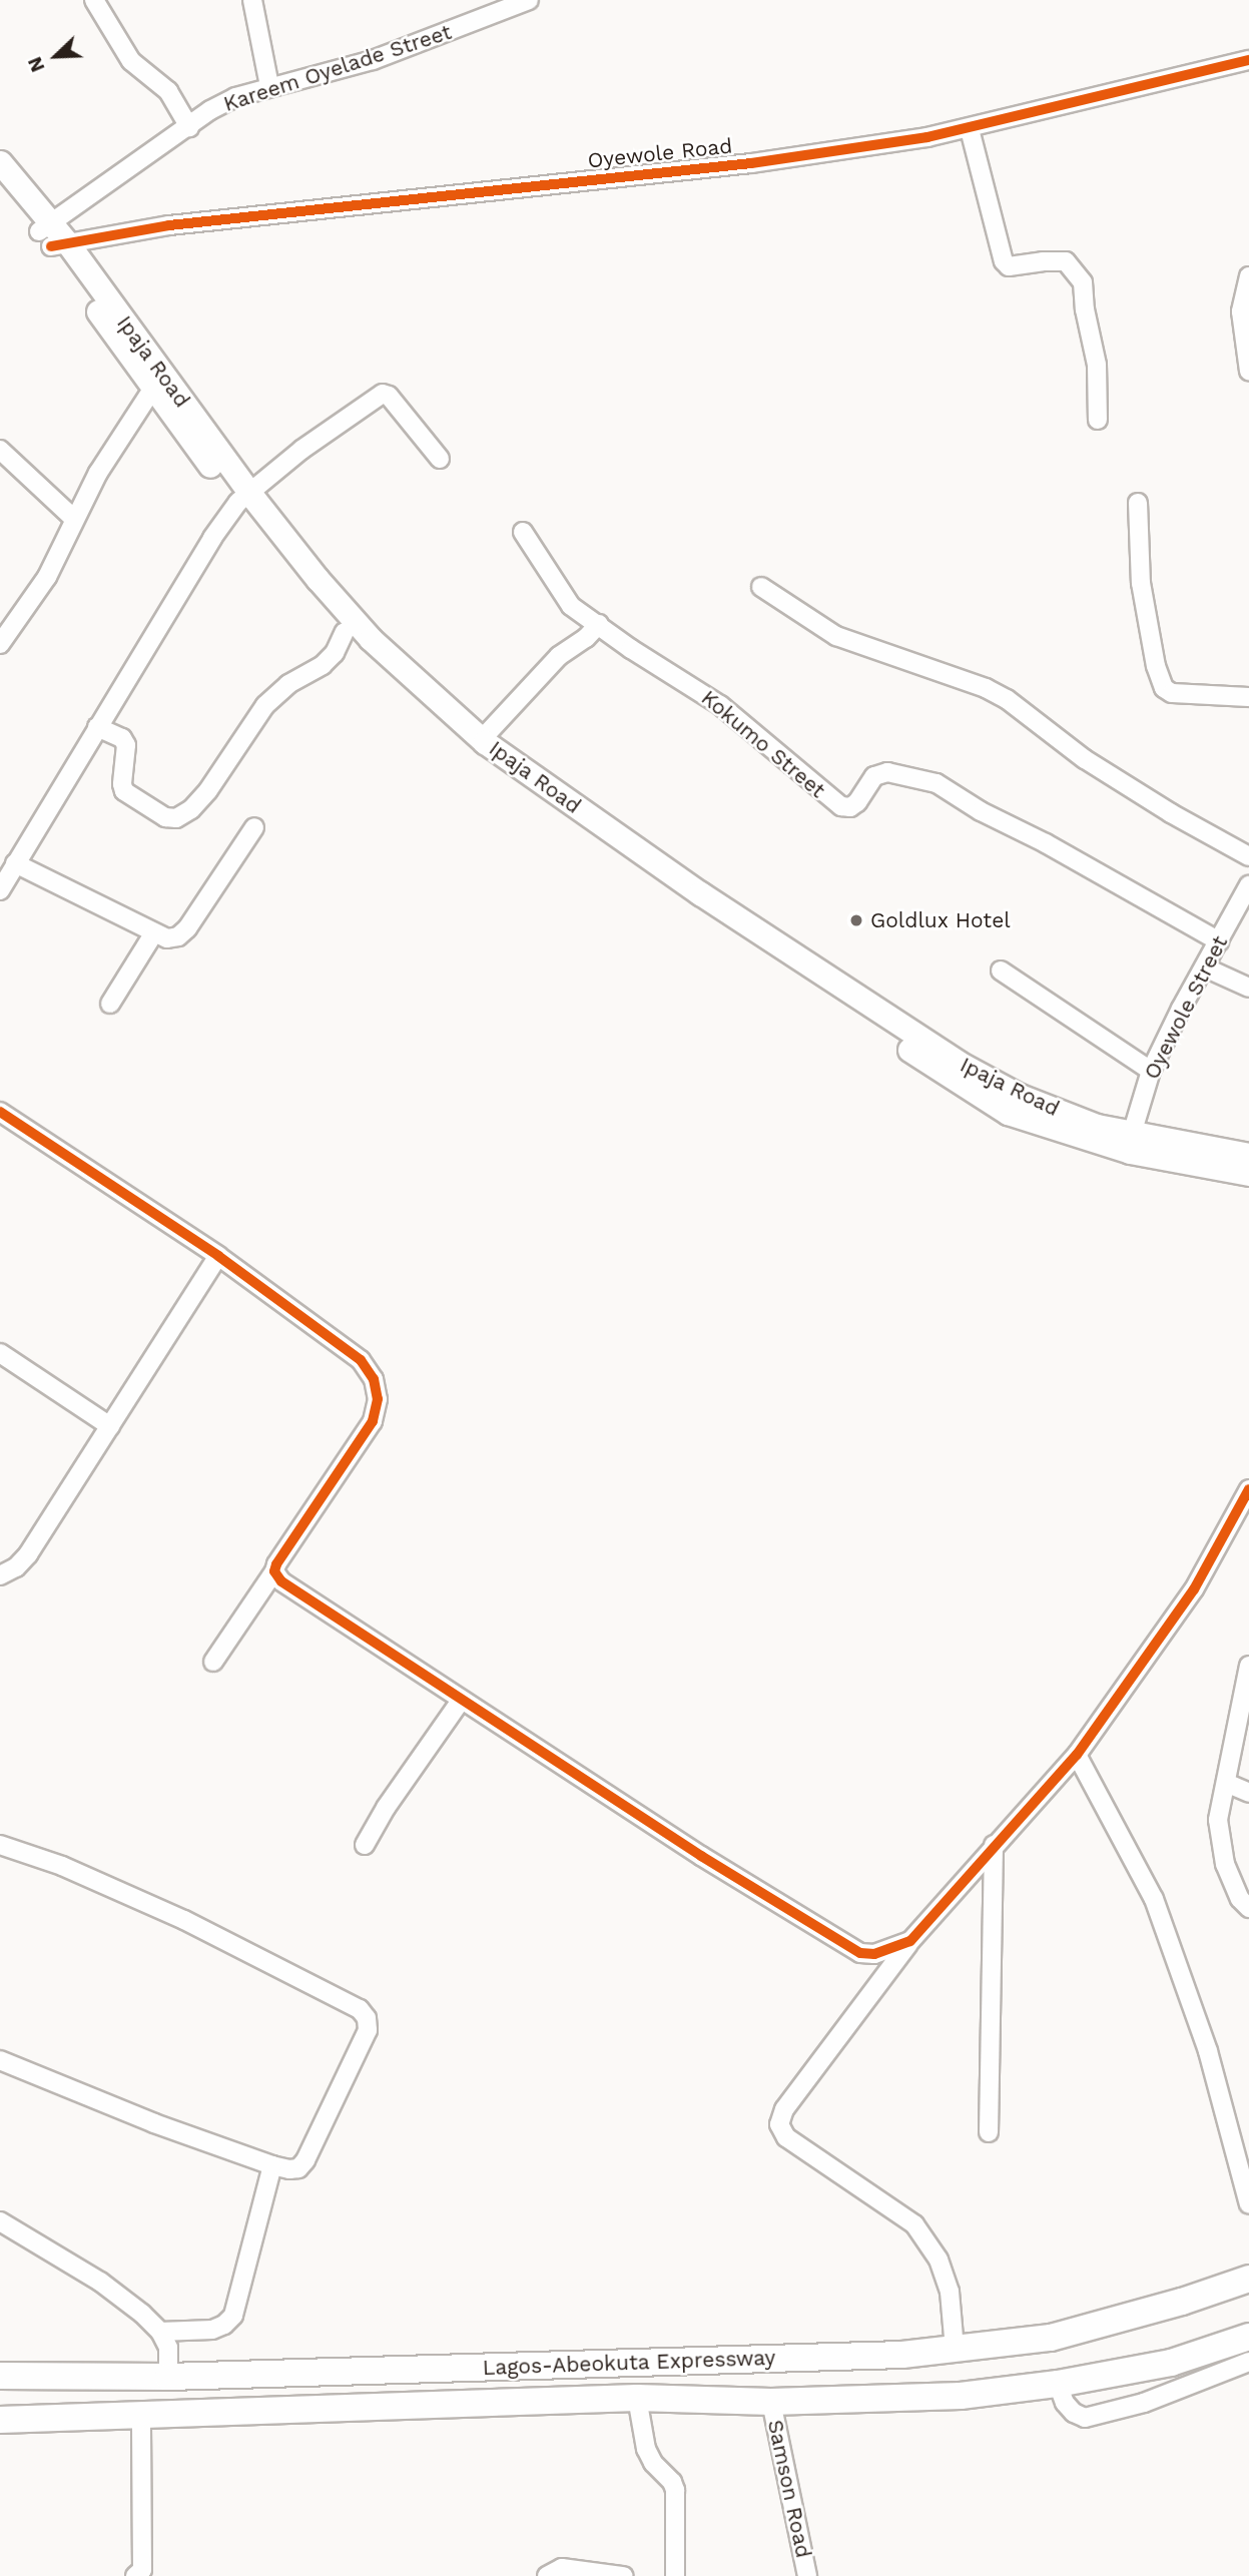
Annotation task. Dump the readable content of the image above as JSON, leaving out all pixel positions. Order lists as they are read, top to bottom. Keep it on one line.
{"streets":{"highway":["Lagos-Abeokuta Expressway"],"main road":["Ipaja Road"],"street":["Kareem Oyelade Street","Oyewole Road","Kokumo Street","Oyewole Street","Samson Road"]},"crossings":[["Kareem Oyelade Street","Oyewole Road"],["Kareem Oyelade Street","Ipaja Road"],["Oyewole Road","Ipaja Road"],["Ipaja Road","Oyewole Street"],["Kokumo Street","Oyewole Street"],["Lagos-Abeokuta Expressway","Samson Road"]],"places":["Goldlux Hotel"],"north":"bottom left"}
